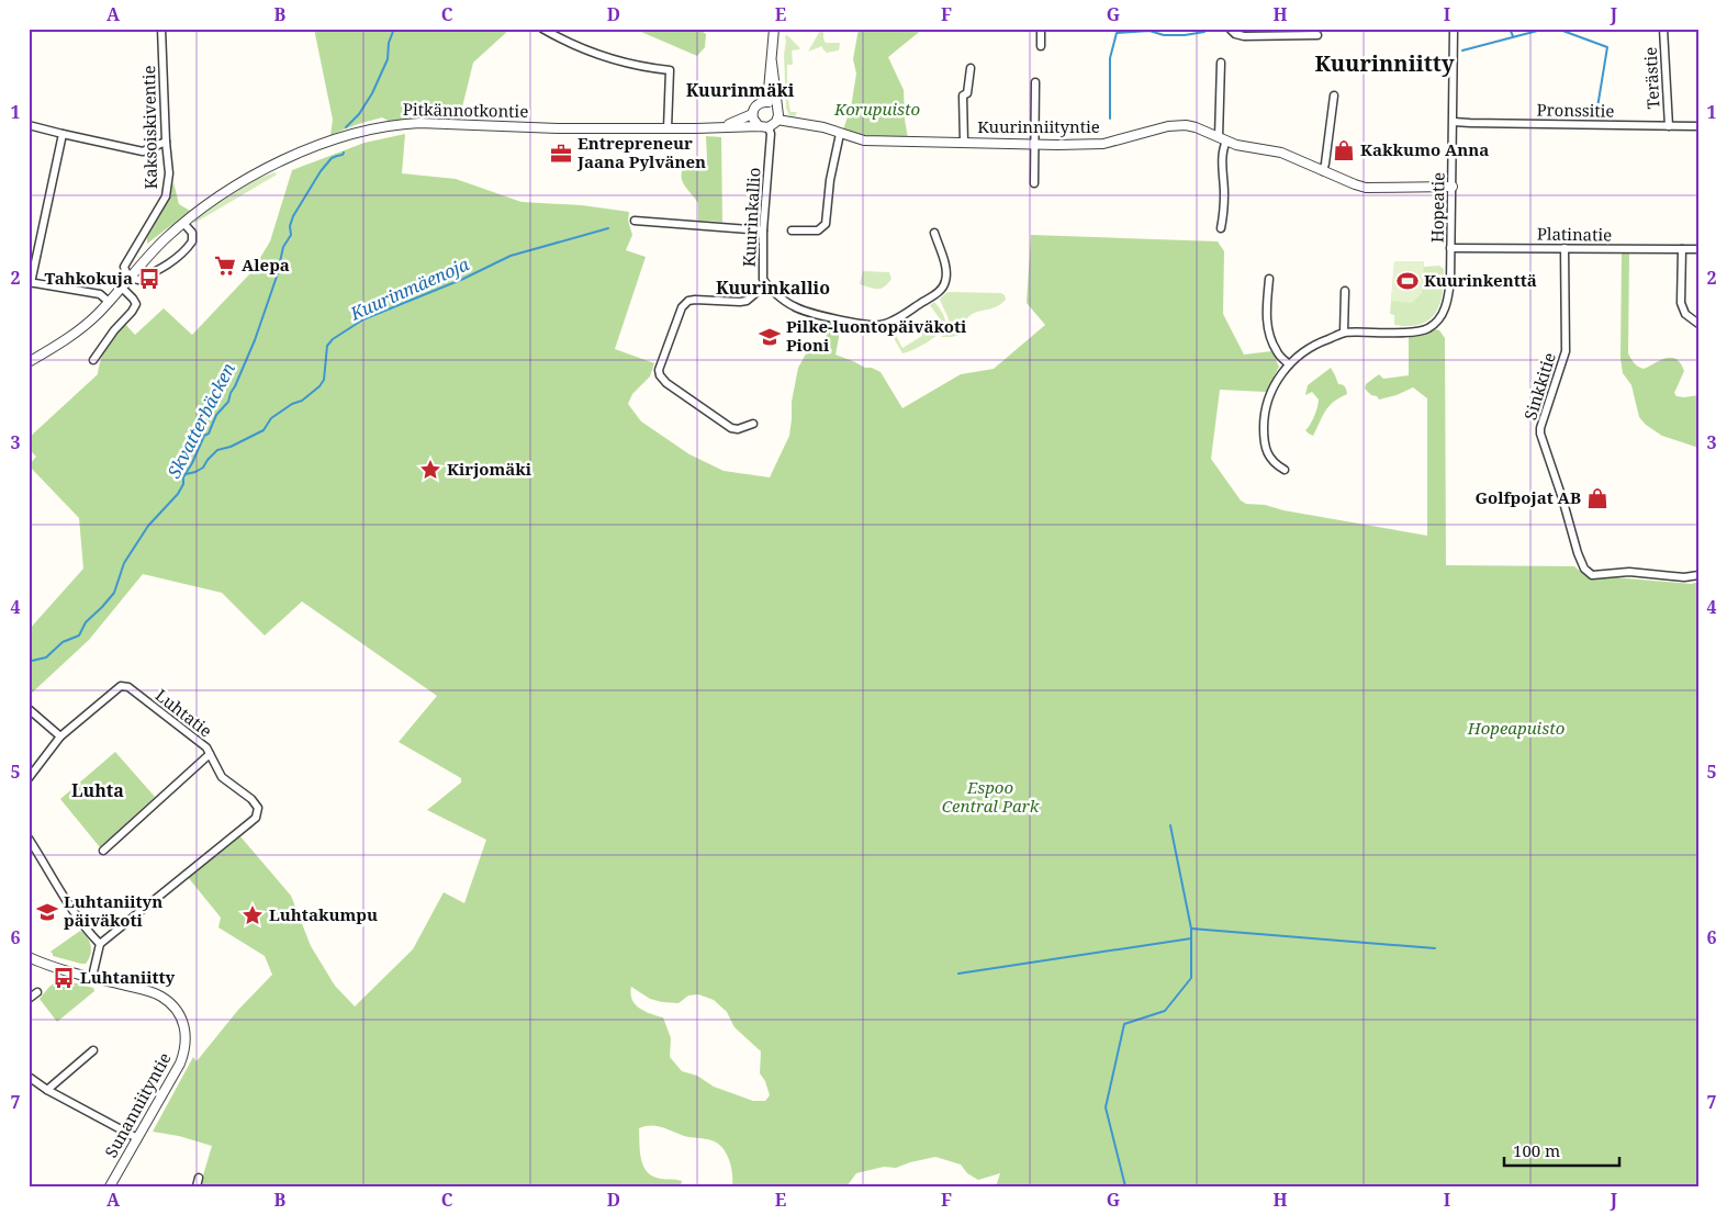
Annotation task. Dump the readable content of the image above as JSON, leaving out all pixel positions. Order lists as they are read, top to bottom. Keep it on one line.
{"streets":{"street":["Terästie","Pitkännotkontie","Pronssitie","Kaksoiskiventie","Kuurinniityntie","Hopeatie","Kuurinkallio","Platinatie","Sinkkitie","Luhtatie","Sunanniityntie"]},"crossings":[["Terästie","Pronssitie"],["Pitkännotkontie","Kaksoiskiventie"],["Pitkännotkontie","Kuurinniityntie"],["Pitkännotkontie","Kuurinkallio"],["Pronssitie","Hopeatie"],["Kuurinniityntie","Hopeatie"],["Kuurinniityntie","Kuurinkallio"],["Hopeatie","Platinatie"],["Platinatie","Sinkkitie"]],"districts":["Kuurinniitty","Kuurinmäki","Kuurinkallio","Luhta"],"water":["Kuurinmäenoja","Skvatterbäcken"],"parks":["Korupuisto","Hopeapuisto","Espoo Central Park"],"places":{"shop":["Kakkumo Anna","Golfpojat AB"],"office":["Entrepreneur Jaana Pylvänen"],"supermarket":["Alepa"],"bus stop":["Tahkokuja","Luhtaniitty"],"sports":["Kuurinkenttä"],"school or university":["Pilke-luontopäiväkoti Pioni","Luhtaniityn päiväkoti"],"place":["Kirjomäki","Luhtakumpu"]},"scale_bar":"100 m","grid":{"columns":["A","B","C","D","E","F","G","H","I","J"],"rows":["1","2","3","4","5","6","7"]}}
